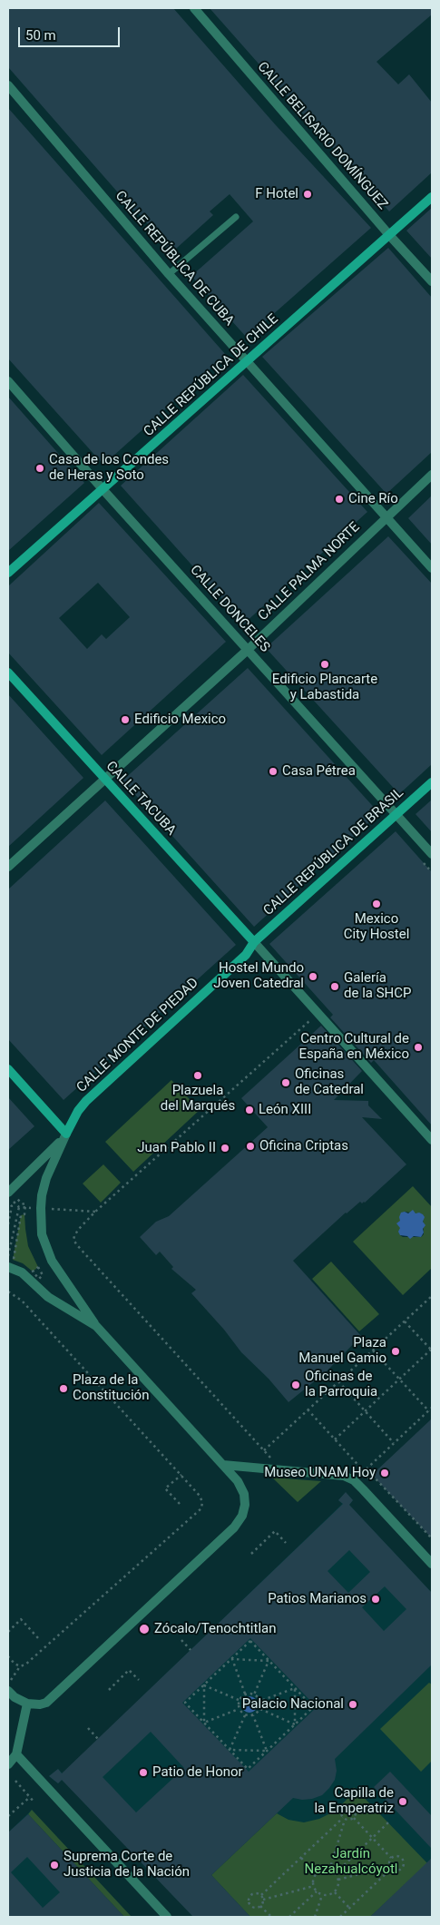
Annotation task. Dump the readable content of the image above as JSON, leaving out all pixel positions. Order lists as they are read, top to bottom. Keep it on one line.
{"streets":{"street":["CALLE BELISARIO DOMÍNGUEZ","CALLE REPÚBLICA DE CUBA","CALLE REPÚBLICA DE CHILE","CALLE PALMA NORTE","CALLE DONCELES","CALLE TACUBA","CALLE REPÚBLICA DE BRASIL","CALLE MONTE DE PIEDAD"]},"crossings":[["CALLE BELISARIO DOMÍNGUEZ","CALLE REPÚBLICA DE CHILE"],["CALLE REPÚBLICA DE CUBA","CALLE REPÚBLICA DE CHILE"],["CALLE REPÚBLICA DE CUBA","CALLE PALMA NORTE"],["CALLE REPÚBLICA DE CHILE","CALLE DONCELES"],["CALLE PALMA NORTE","CALLE DONCELES"],["CALLE PALMA NORTE","CALLE TACUBA"],["CALLE DONCELES","CALLE REPÚBLICA DE BRASIL"],["CALLE TACUBA","CALLE REPÚBLICA DE BRASIL"],["CALLE TACUBA","CALLE MONTE DE PIEDAD"],["CALLE REPÚBLICA DE BRASIL","CALLE MONTE DE PIEDAD"]],"parks":["Jardín Nezahualcóyotl"],"places":["F Hotel","Casa de los Condes de Heras y Soto","Cine Río","Edificio Plancarte y Labastida","Edificio Mexico","Casa Pétrea","Mexico City Hostel","Hostel Mundo Joven Catedral","Galería de la SHCP","Centro Cultural de España en México","Plazuela del Marqués","Oficinas de Catedral","León XIII","Oficina Criptas","Juan Pablo II","Plaza Manuel Gamio","Oficinas de la Parroquia","Plaza de la Constitución","Museo UNAM Hoy","Patios Marianos","Zócalo/Tenochtitlan","Palacio Nacional","Patio de Honor","Capilla de la Emperatriz","Suprema Corte de Justicia de la Nación"],"scale_bar":"50 m"}
